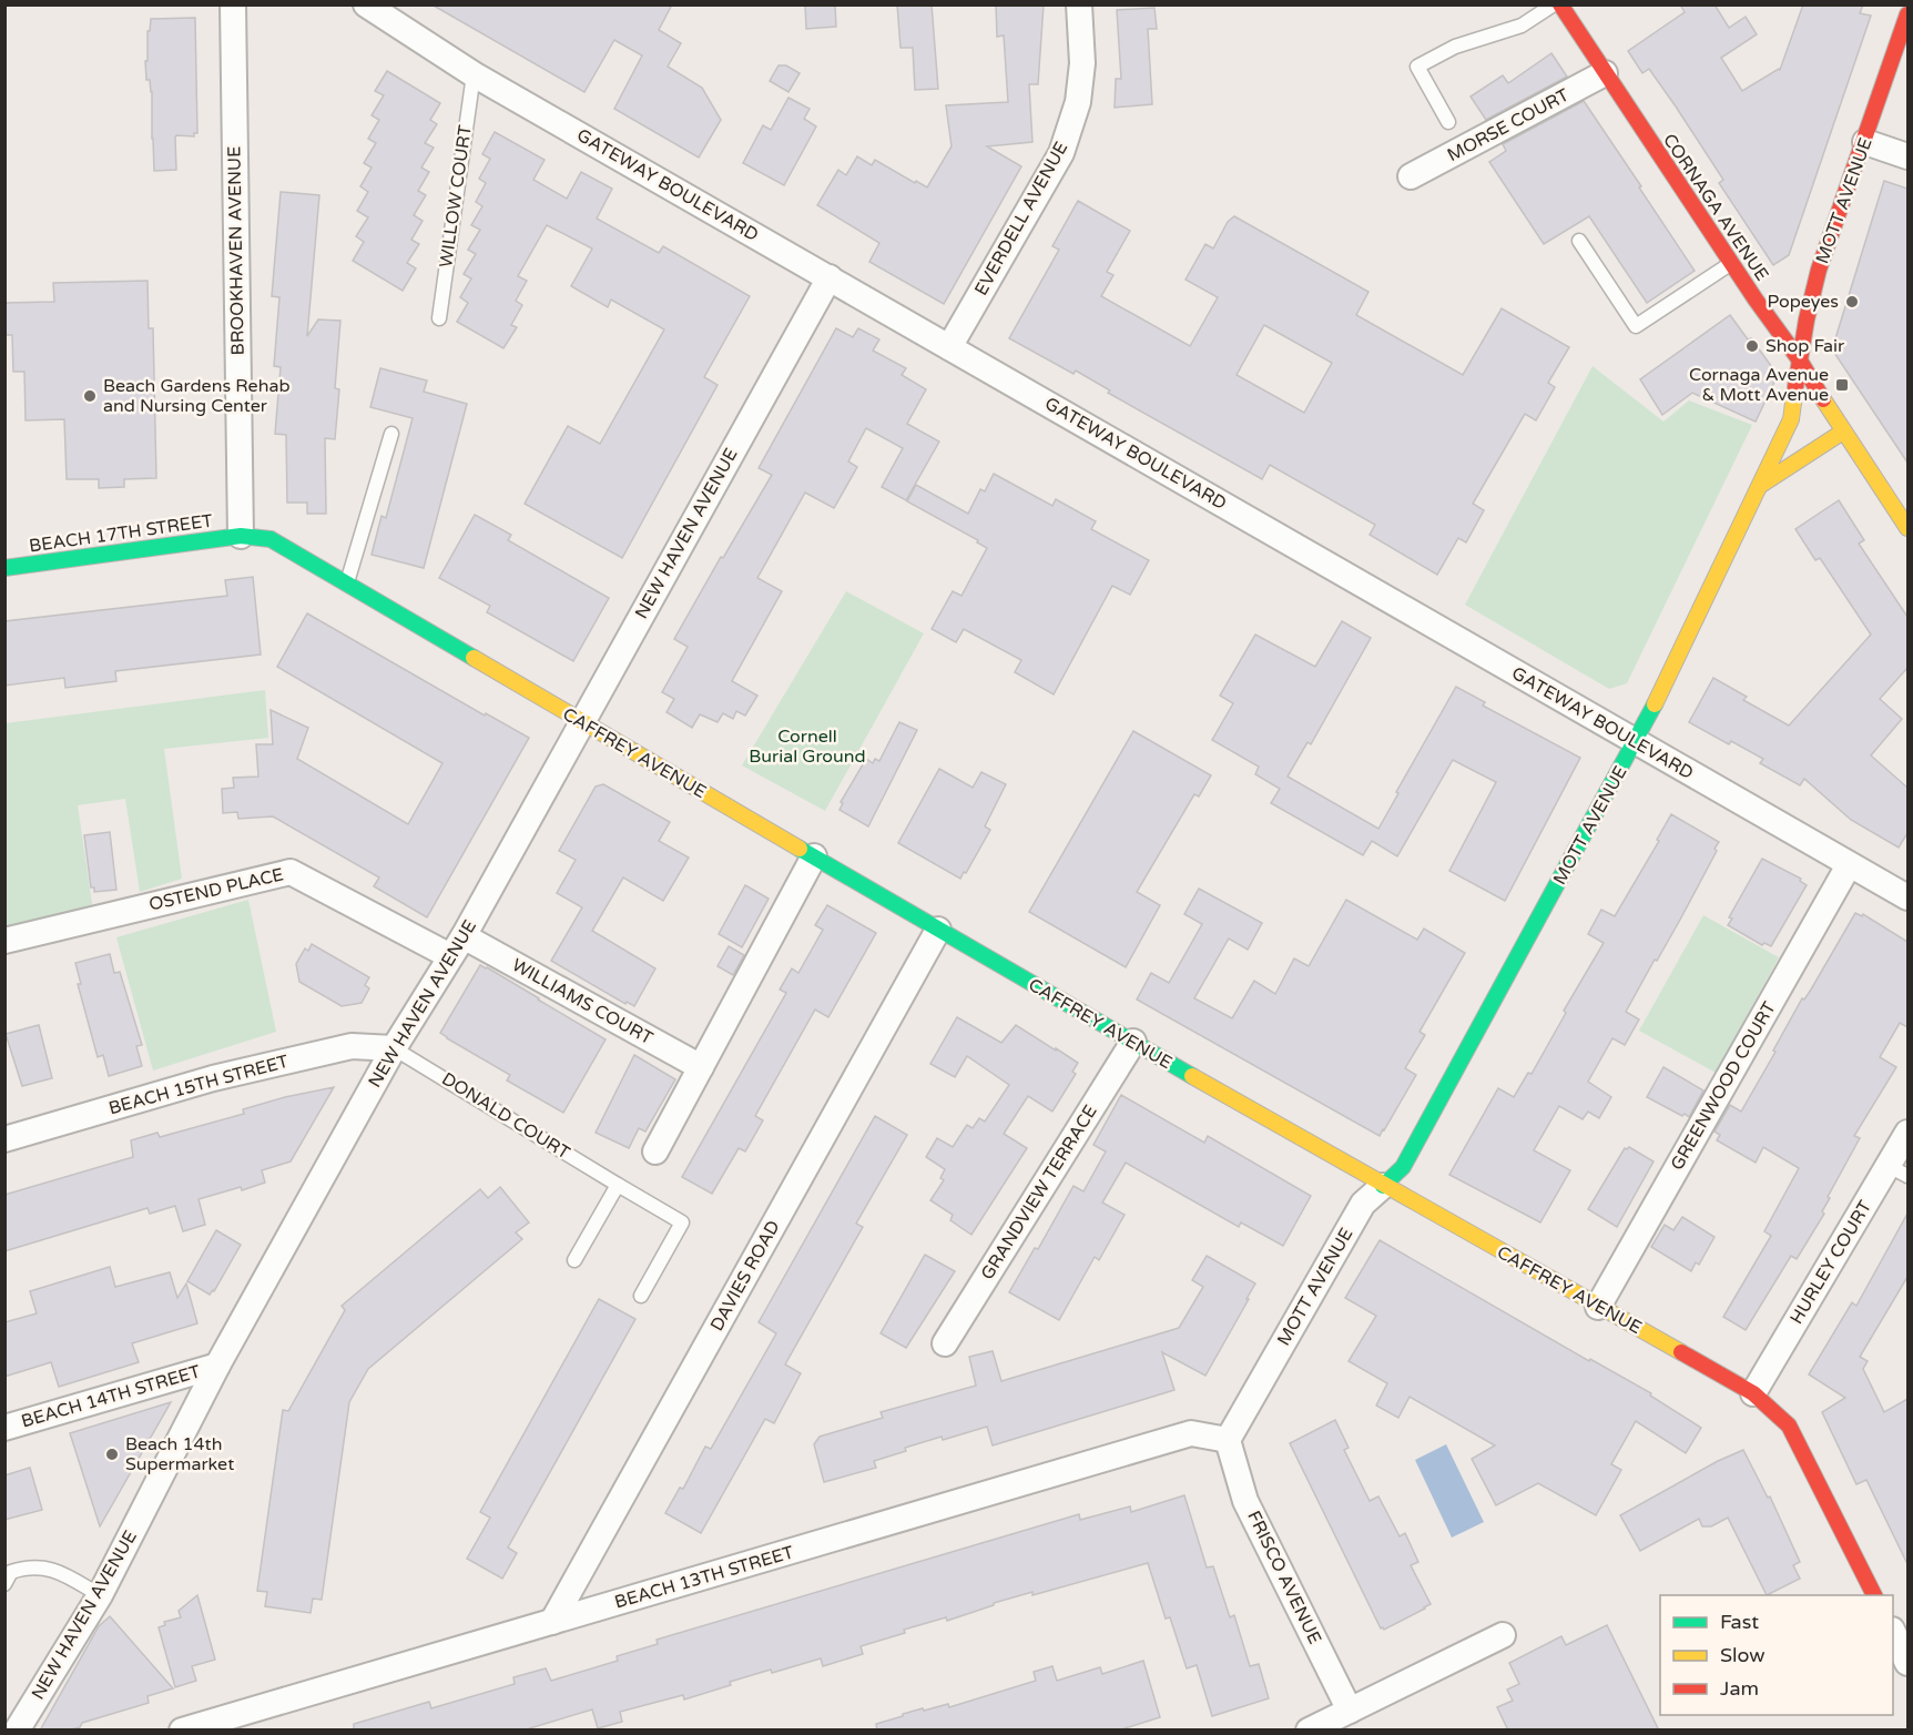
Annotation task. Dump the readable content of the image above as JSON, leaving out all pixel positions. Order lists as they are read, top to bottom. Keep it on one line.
{"streets":{"street":["MORSE COURT","GATEWAY BOULEVARD","MOTT AVENUE","CORNAGA AVENUE","EVERDELL AVENUE","BROOKHAVEN AVENUE","BEACH 17TH STREET","NEW HAVEN AVENUE","CAFFREY AVENUE","OSTEND PLACE","WILLIAMS COURT","BEACH 15TH STREET","GREENWOOD COURT","GRANDVIEW TERRACE","HURLEY COURT","DAVIES ROAD","BEACH 14TH STREET","BEACH 13TH STREET","FRISCO AVENUE"],"lane":["WILLOW COURT","DONALD COURT"]},"crossings":[["MORSE COURT","CORNAGA AVENUE"],["GATEWAY BOULEVARD","WILLOW COURT"],["GATEWAY BOULEVARD","MOTT AVENUE"],["GATEWAY BOULEVARD","EVERDELL AVENUE"],["GATEWAY BOULEVARD","NEW HAVEN AVENUE"],["GATEWAY BOULEVARD","GREENWOOD COURT"],["MOTT AVENUE","CORNAGA AVENUE"],["MOTT AVENUE","CAFFREY AVENUE"],["MOTT AVENUE","BEACH 13TH STREET"],["MOTT AVENUE","FRISCO AVENUE"],["BROOKHAVEN AVENUE","BEACH 17TH STREET"],["BROOKHAVEN AVENUE","CAFFREY AVENUE"],["BEACH 17TH STREET","CAFFREY AVENUE"],["NEW HAVEN AVENUE","CAFFREY AVENUE"],["NEW HAVEN AVENUE","OSTEND PLACE"],["NEW HAVEN AVENUE","WILLIAMS COURT"],["NEW HAVEN AVENUE","BEACH 15TH STREET"],["NEW HAVEN AVENUE","DONALD COURT"],["NEW HAVEN AVENUE","BEACH 14TH STREET"],["CAFFREY AVENUE","GREENWOOD COURT"],["CAFFREY AVENUE","GRANDVIEW TERRACE"],["CAFFREY AVENUE","HURLEY COURT"],["CAFFREY AVENUE","DAVIES ROAD"],["OSTEND PLACE","WILLIAMS COURT"],["BEACH 15TH STREET","DONALD COURT"],["DAVIES ROAD","BEACH 13TH STREET"],["BEACH 13TH STREET","FRISCO AVENUE"]],"parks":["Cornell Burial Ground"],"places":{"other":["Popeyes","Shop Fair","Beach Gardens Rehab and Nursing Center","Beach 14th Supermarket"],"transit":["Cornaga Avenue & Mott Avenue"]},"legend":["Fast","Slow","Jam"]}
